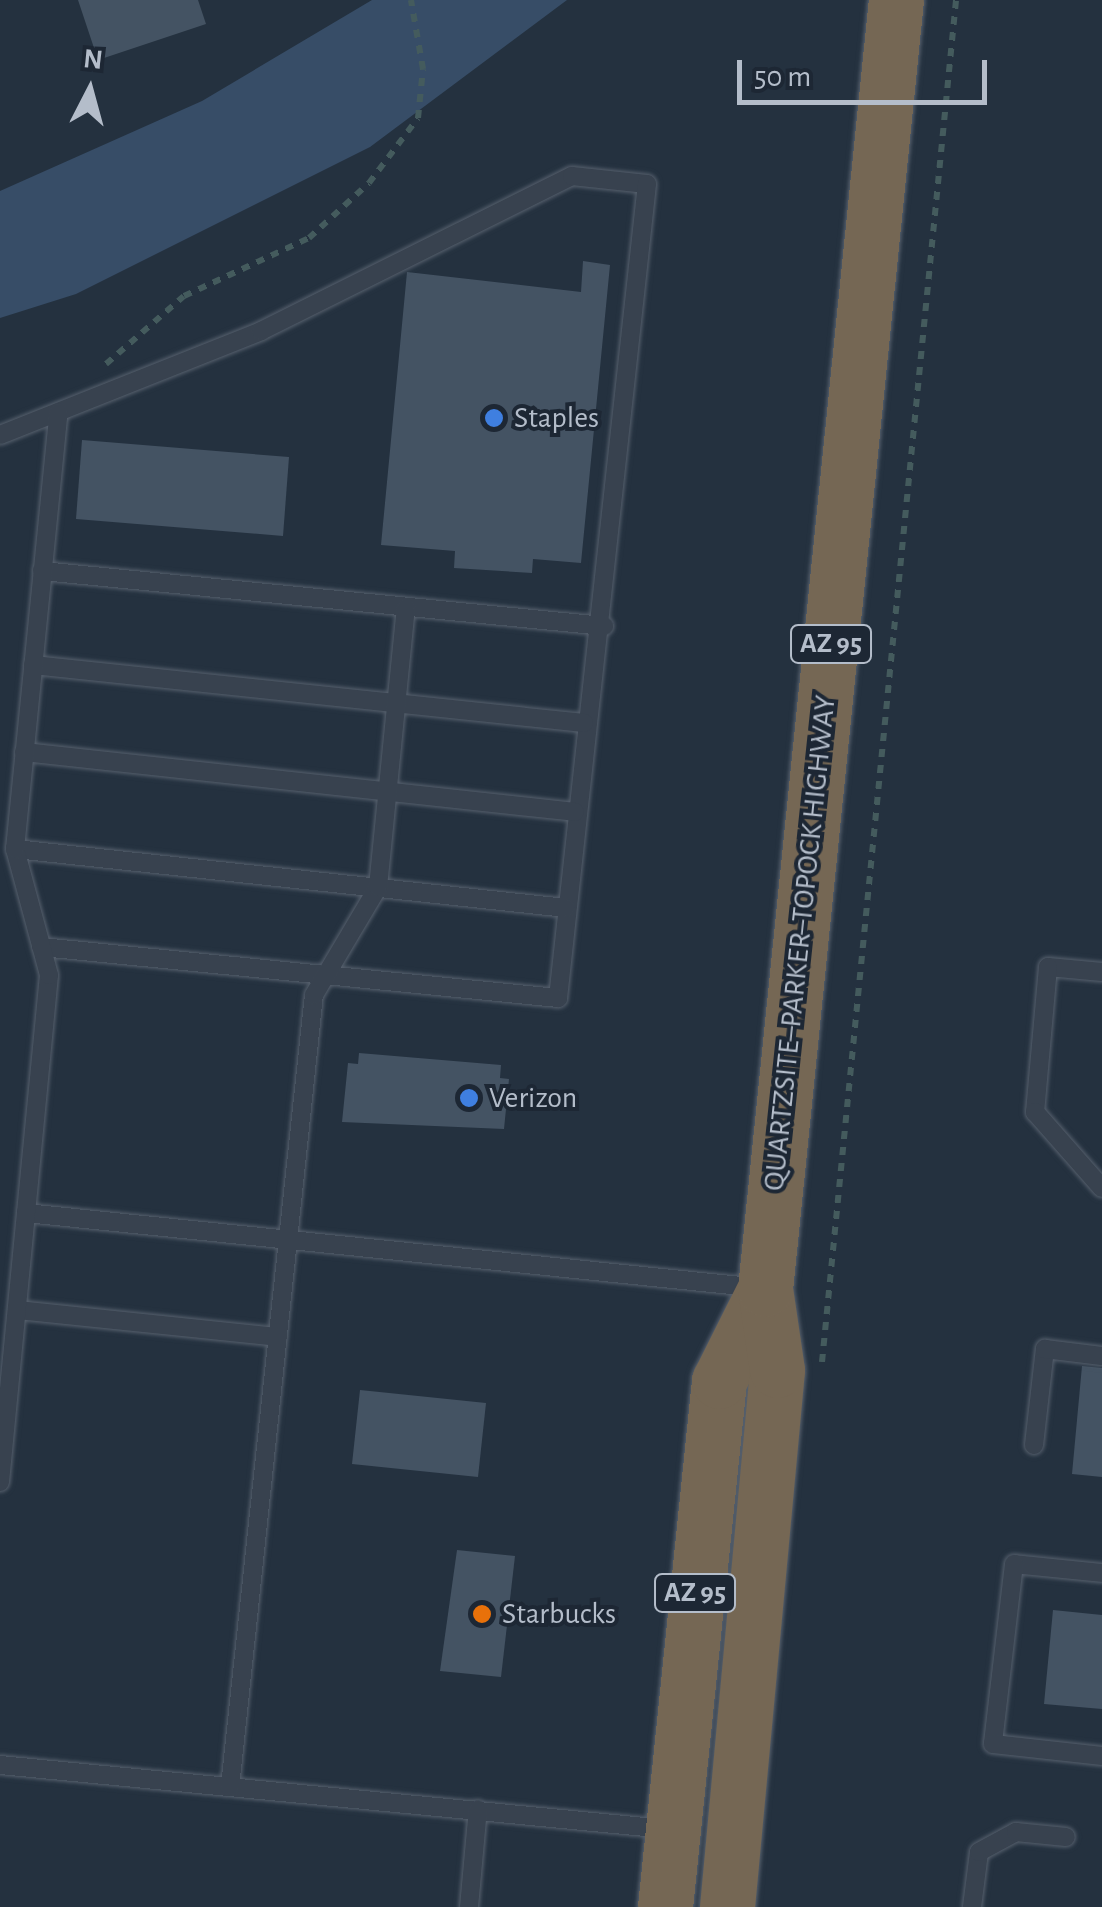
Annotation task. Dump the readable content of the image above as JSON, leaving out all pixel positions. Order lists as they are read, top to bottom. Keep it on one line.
{"streets":{"highway":["AZ 95","QUARTZSITE–PARKER–TOPOCK HIGHWAY"]},"places":["Staples","Verizon","Starbucks"],"scale_bar":"50 m","north":"top"}
